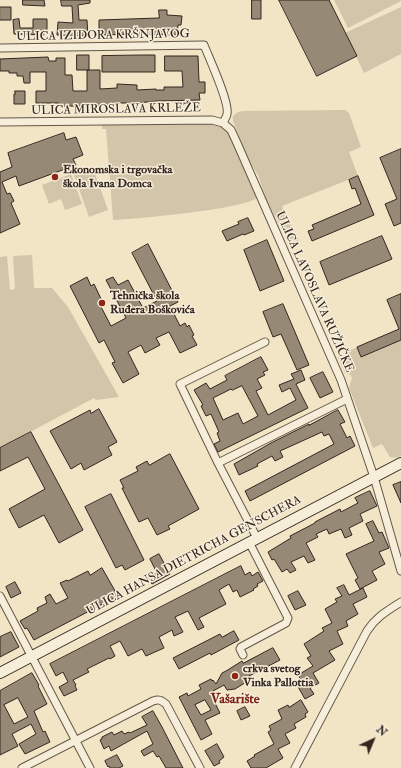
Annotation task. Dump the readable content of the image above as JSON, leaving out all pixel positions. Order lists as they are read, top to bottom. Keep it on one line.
{"streets":{"main road":["ULICA HANSA DIETRICHA GENSCHERA"],"street":["ULICA IZIDORA KRŠNJAVOG","ULICA MIROSLAVA KRLEŽE","ULICA LAVOSLAVA RUŽIČKE"]},"crossings":[["ULICA IZIDORA KRŠNJAVOG","ULICA MIROSLAVA KRLEŽE"],["ULICA IZIDORA KRŠNJAVOG","ULICA LAVOSLAVA RUŽIČKE"],["ULICA MIROSLAVA KRLEŽE","ULICA LAVOSLAVA RUŽIČKE"],["ULICA LAVOSLAVA RUŽIČKE","ULICA HANSA DIETRICHA GENSCHERA"]],"districts":["Vašarište"],"places":["Ekonomska i trgovačka škola Ivana Domca","Tehnička škola Ruđera Boškovića","crkva svetog Vinka Pallottia"],"north":"top right"}
